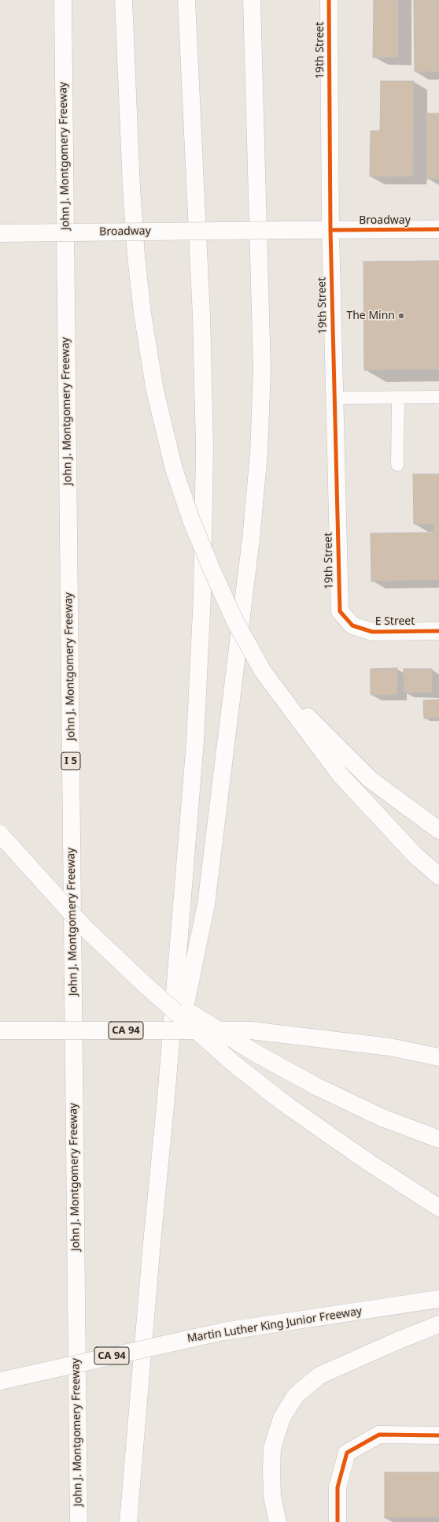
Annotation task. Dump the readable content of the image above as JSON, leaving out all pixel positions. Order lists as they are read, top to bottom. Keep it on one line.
{"streets":{"main road":["19th Street","John J. Montgomery Freeway","Broadway","E Street","I 5","CA 94","Martin Luther King Junior Freeway"]},"crossings":[["19th Street","Broadway"],["19th Street","E Street"]],"places":["The Minn"]}
